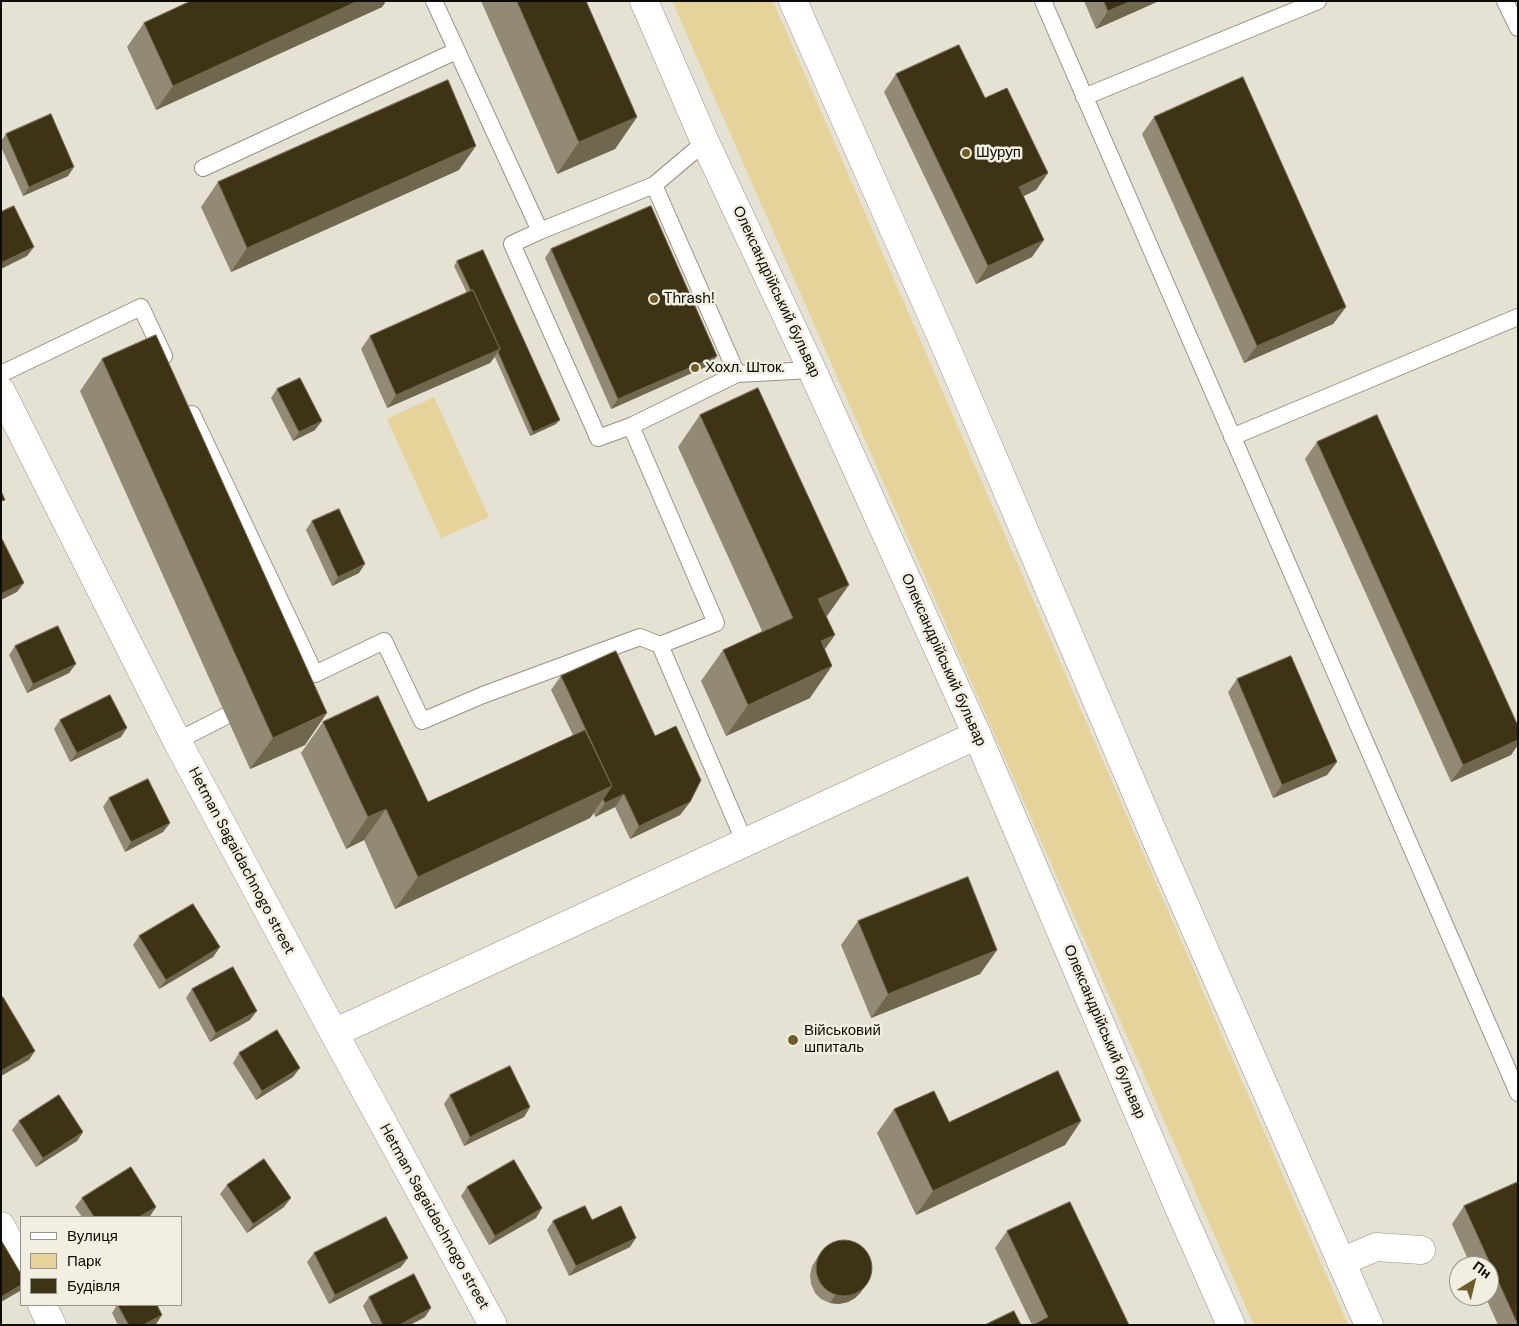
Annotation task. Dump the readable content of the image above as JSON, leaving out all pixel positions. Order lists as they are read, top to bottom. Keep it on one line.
{"streets":{"main road":["Олександрійський бульвар","Hetman Sagaidachnogo street"]},"places":["Шуруп","Thrash!","Хохл. Шток.","Військовий шпиталь"],"legend":["Вулиця","Парк","Будівля"],"north":"top right"}
